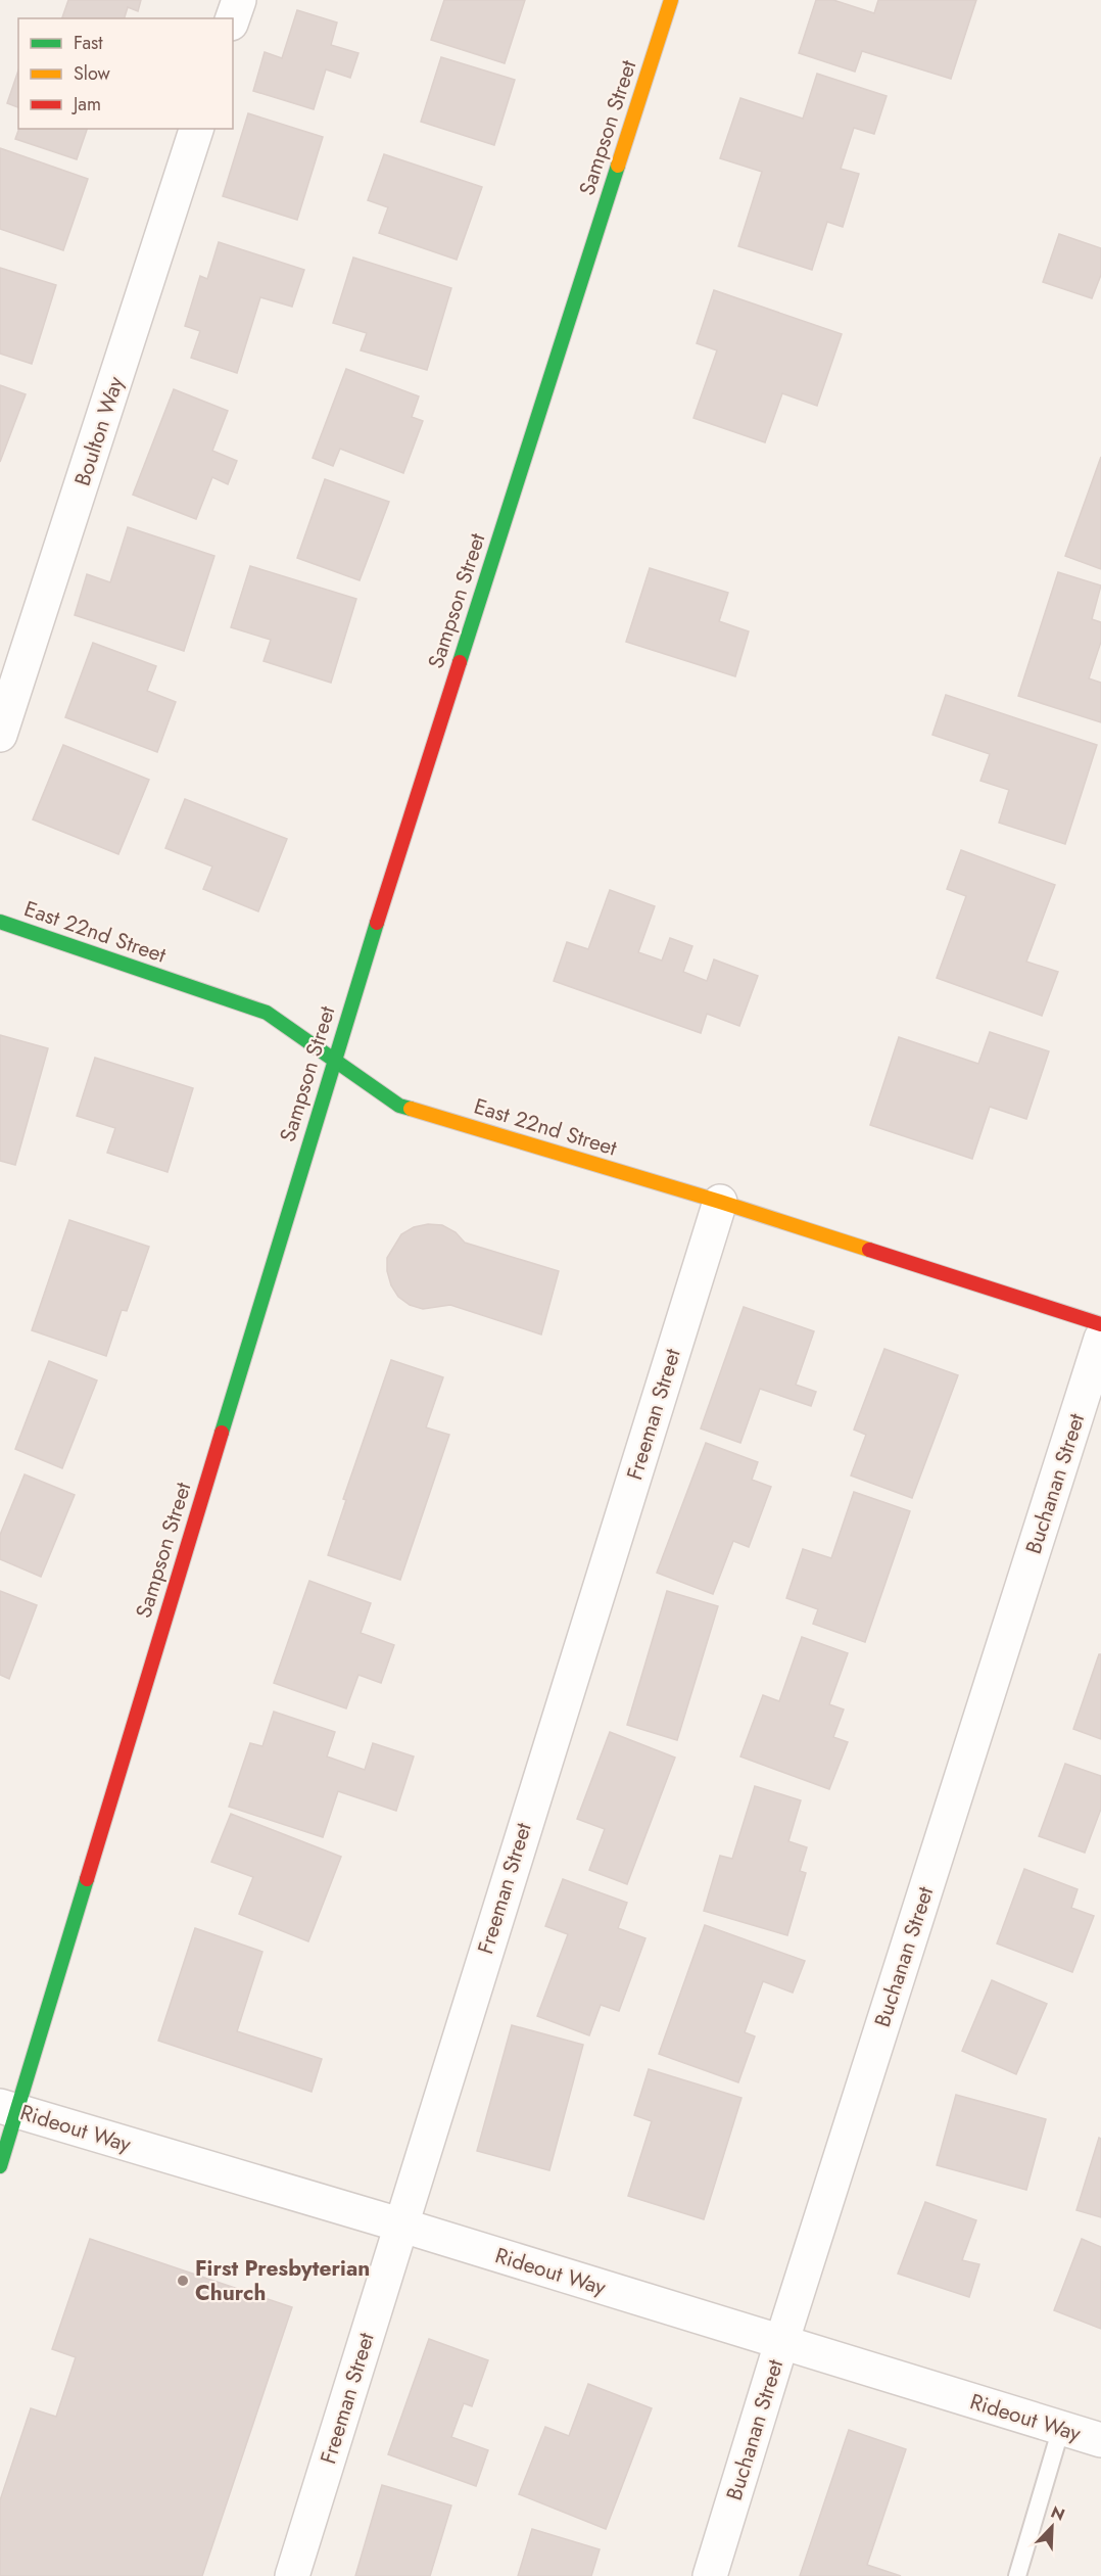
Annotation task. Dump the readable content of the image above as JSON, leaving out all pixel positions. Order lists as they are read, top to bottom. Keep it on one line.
{"streets":{"street":["Sampson Street","Boulton Way","East 22nd Street","Freeman Street","Buchanan Street","Rideout Way"]},"crossings":[["Sampson Street","East 22nd Street"],["Sampson Street","Rideout Way"],["East 22nd Street","Freeman Street"],["Freeman Street","Rideout Way"],["Buchanan Street","Rideout Way"]],"places":["First Presbyterian Church"],"legend":["Fast","Slow","Jam"],"north":"top right"}
